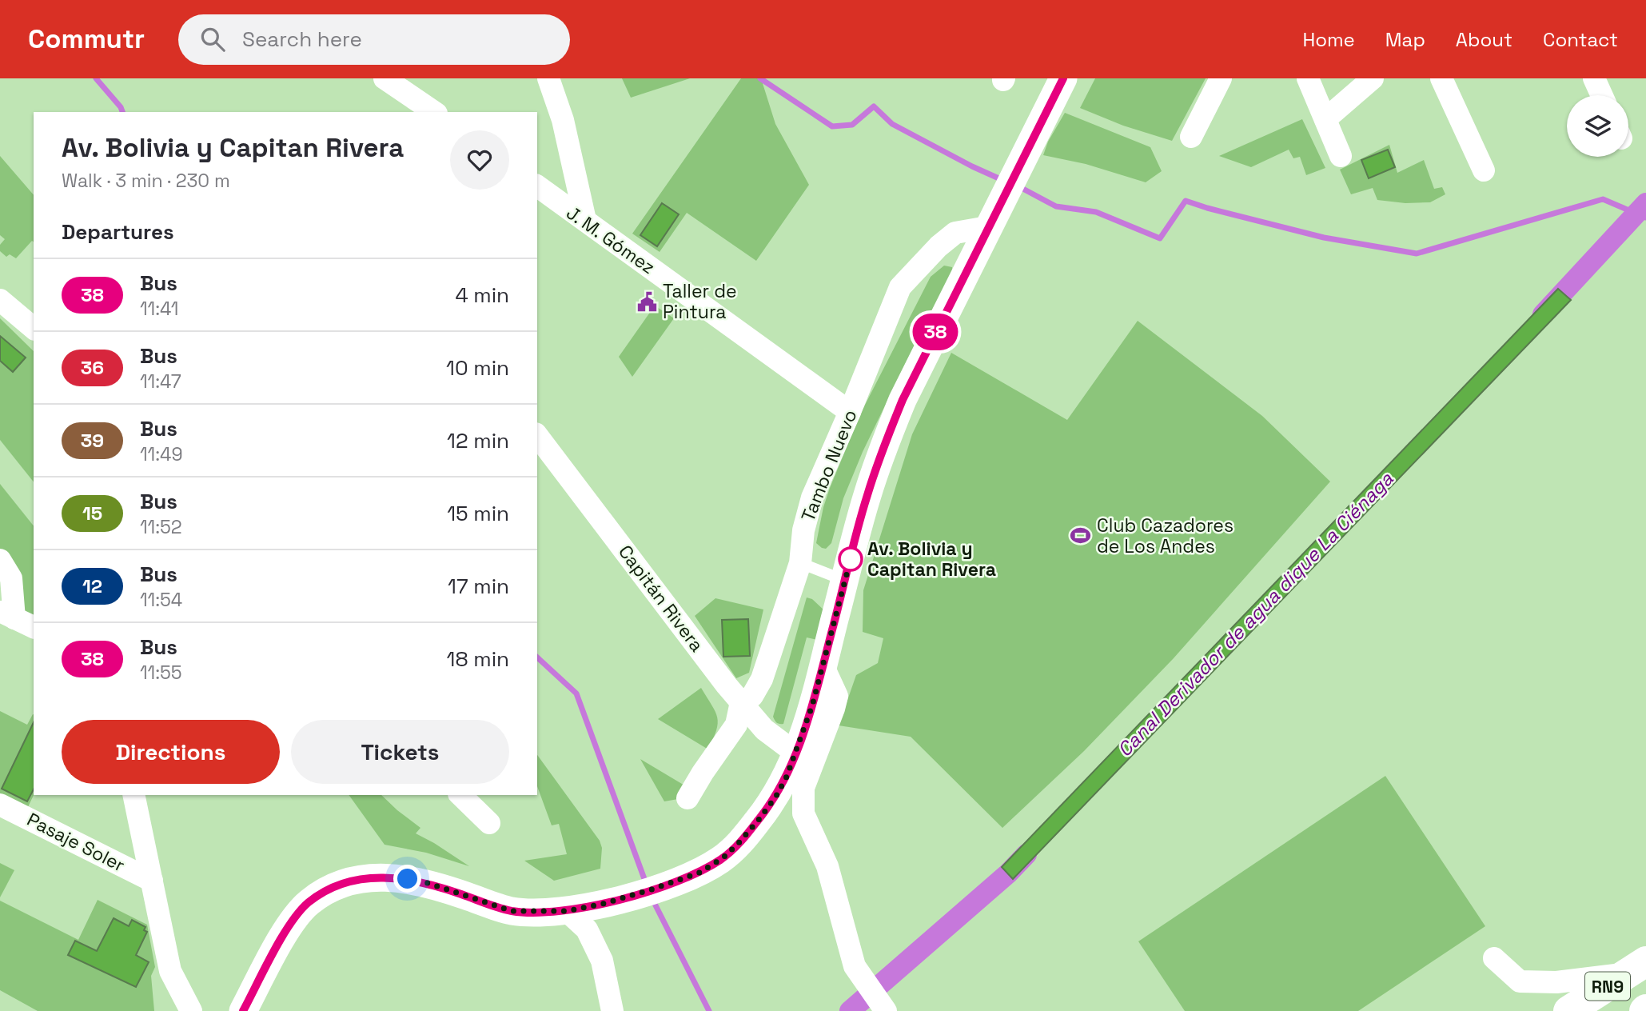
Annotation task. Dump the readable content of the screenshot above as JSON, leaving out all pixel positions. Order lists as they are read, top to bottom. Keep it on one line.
{"streets":{"highway":["RN9"],"street":["J. M. Gómez","Tambo Nuevo","Capitán Rivera","Pasaje Soler"]},"crossings":[["J. M. Gómez","Tambo Nuevo"],["Tambo Nuevo","Capitán Rivera"]],"water":["Canal Derivador de agua dique La Ciénaga"],"places":{"public building":["Taller de Pintura"],"sports":["Club Cazadores de Los Andes"],"other":["Av. Bolivia y Capitan Rivera"]},"lines":["bus line 38"],"page":{"header":"Commutr","search":"Search here","nav":["Home","Map","About","Contact"],"on_map":"38","heading":[["Av. Bolivia y Capitan Rivera","Walk · 3 min · 230 m"],"Departures"],"list":[{"mark":"38","name":"Bus","note":"11:41","value":"4 min"},{"mark":"36","name":"Bus","note":"11:47","value":"10 min"},{"mark":"39","name":"Bus","note":"11:49","value":"12 min"},{"mark":"15","name":"Bus","note":"11:52","value":"15 min"},{"mark":"12","name":"Bus","note":"11:54","value":"17 min"},{"mark":"38","name":"Bus","note":"11:55","value":"18 min"}],"buttons":["Directions","Tickets"]}}
